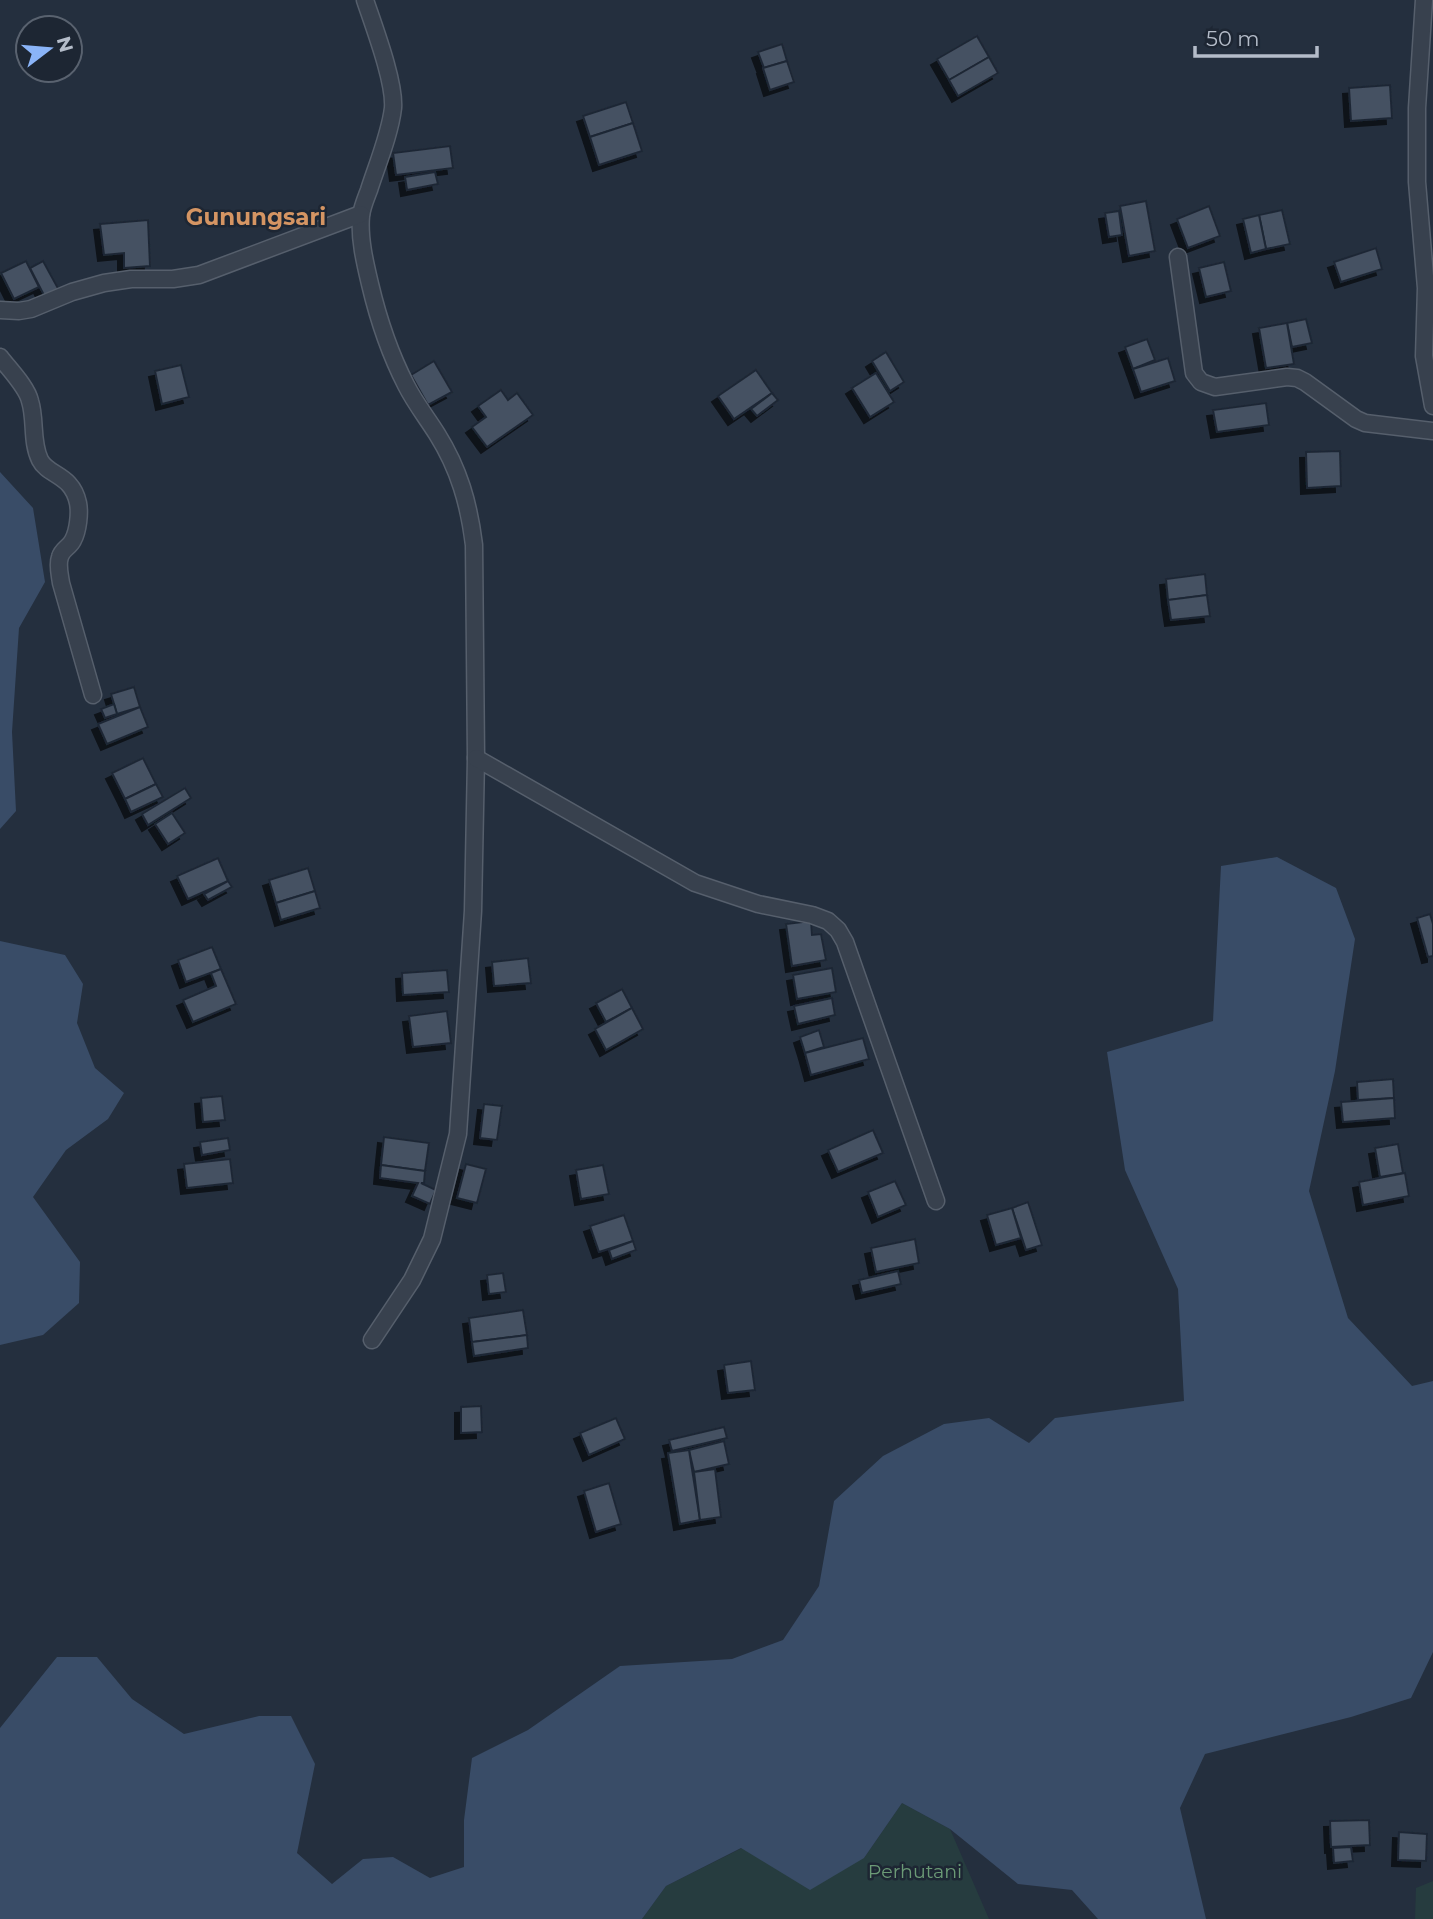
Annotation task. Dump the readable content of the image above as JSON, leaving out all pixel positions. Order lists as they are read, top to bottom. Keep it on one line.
{"districts":["Gunungsari"],"parks":["Perhutani"],"scale_bar":"50 m","north":"right"}
